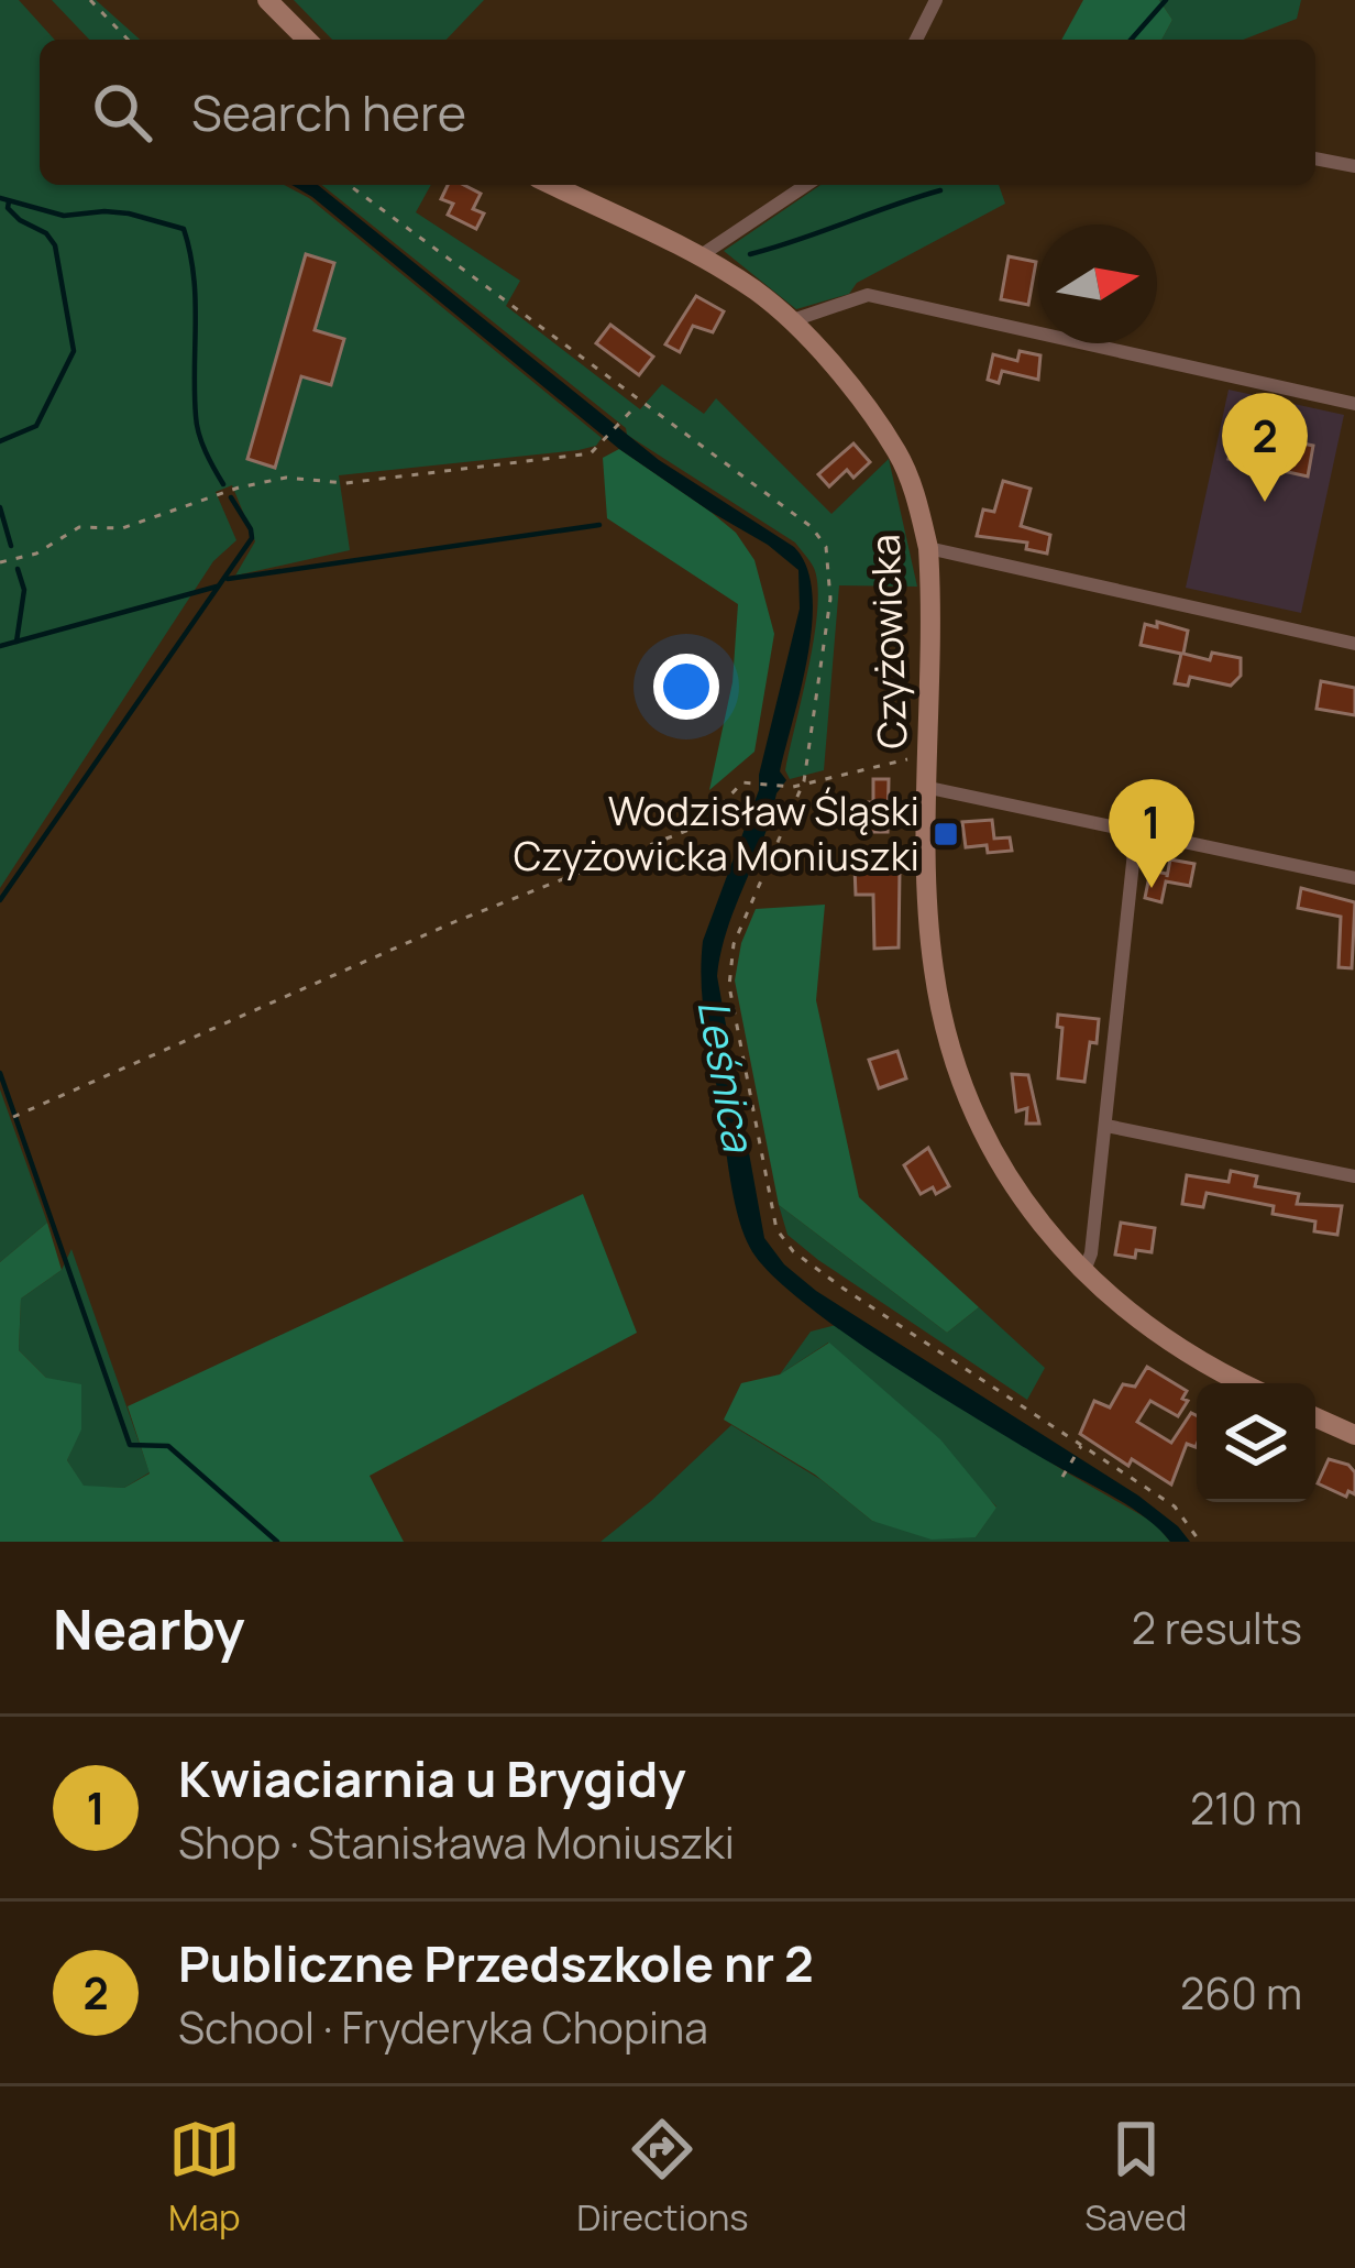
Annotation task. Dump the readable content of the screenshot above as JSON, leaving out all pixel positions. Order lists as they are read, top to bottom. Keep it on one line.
{"streets":{"street":["Czyżowicka"]},"water":["Leśnica"],"places":{"transit":["Wodzisław Śląski Czyżowicka Moniuszki"]},"north":"right","page":{"search":"Search here","pins":["2","1"],"heading":["Nearby","2 results"],"list":[{"mark":"1","name":"Kwiaciarnia u Brygidy","note":"Shop · Stanisława Moniuszki","value":"210 m"},{"mark":"2","name":"Publiczne Przedszkole nr 2","note":"School · Fryderyka Chopina","value":"260 m"}],"nav":["Map","Directions","Saved"]}}
